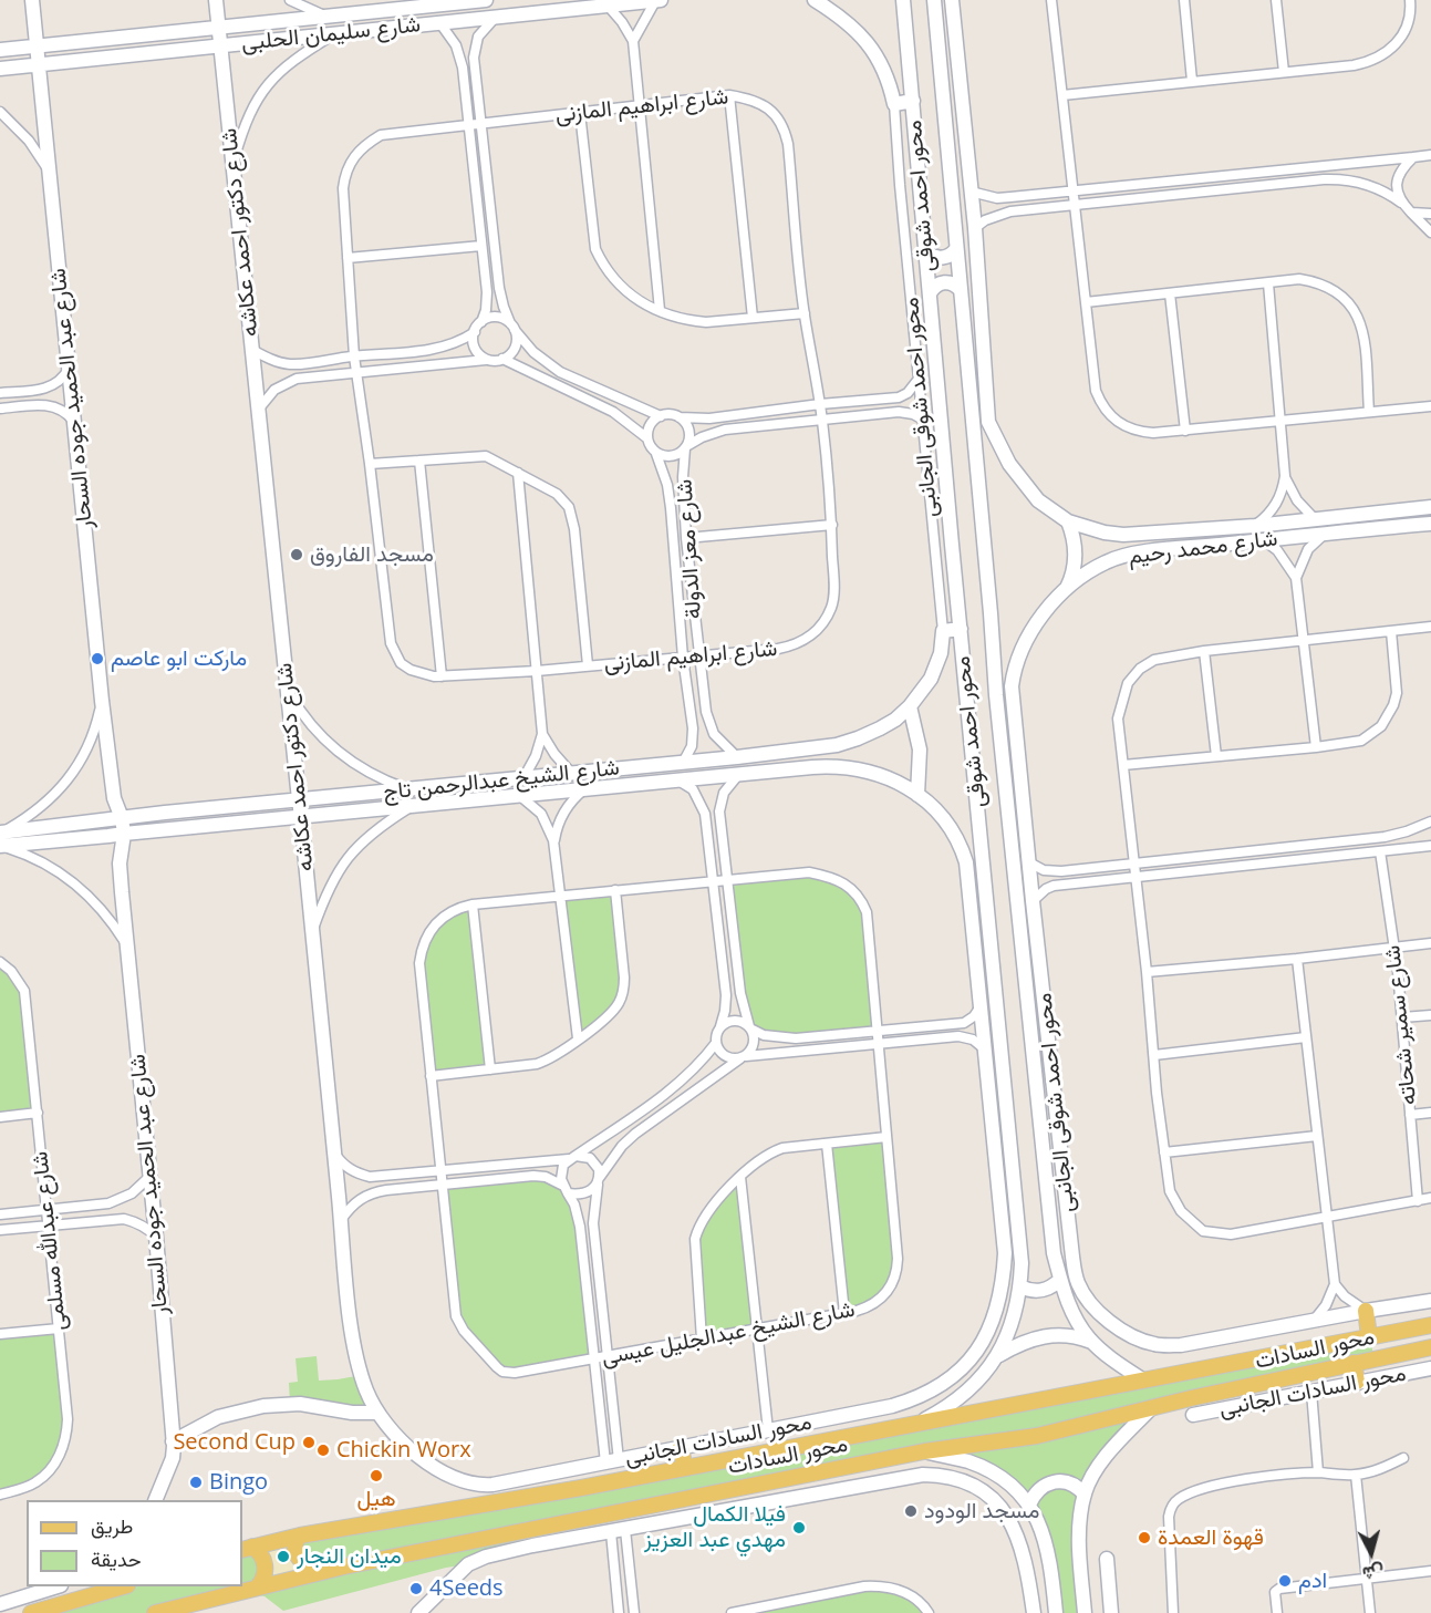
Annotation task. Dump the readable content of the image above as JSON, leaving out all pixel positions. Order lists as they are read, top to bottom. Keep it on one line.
{"streets":{"main road":["محور السادات"],"street":["شارع سليمان الحلبى","شارع ابراهيم المازنى","محور احمد شوقى","شارع دكتور احمد عكاشه","شارع عبد الحميد جوده السحار","محور احمد شوقى الجانبى","شارع محمد رحيم","شارع معز الدولة","شارع الشيخ عبدالرحمن تاج","شارع سمير شحاته","شارع عبدالله مسلمى","شارع الشيخ عبدالجليل عيسى","محور السادات الجانبى"]},"crossings":[["شارع سليمان الحلبى","شارع دكتور احمد عكاشه"],["شارع سليمان الحلبى","شارع عبد الحميد جوده السحار"],["شارع ابراهيم المازنى","شارع معز الدولة"],["محور احمد شوقى","محور السادات"],["شارع دكتور احمد عكاشه","شارع الشيخ عبدالرحمن تاج"],["شارع دكتور احمد عكاشه","محور السادات الجانبى"],["شارع عبد الحميد جوده السحار","شارع الشيخ عبدالرحمن تاج"],["محور احمد شوقى الجانبى","شارع محمد رحيم"],["محور احمد شوقى الجانبى","شارع الشيخ عبدالرحمن تاج"],["شارع معز الدولة","شارع الشيخ عبدالرحمن تاج"]],"places":["مسجد الفاروق","ماركت ابو عاصم","Second Cup","Chickin Worx","هيل","Bingo","مسجد الودود","فيلا الكمال مهدي عبد العزيز","قهوة العمدة","ميدان النجار","ادم","4Seeds"],"legend":["طريق","حديقة"],"north":"bottom"}
